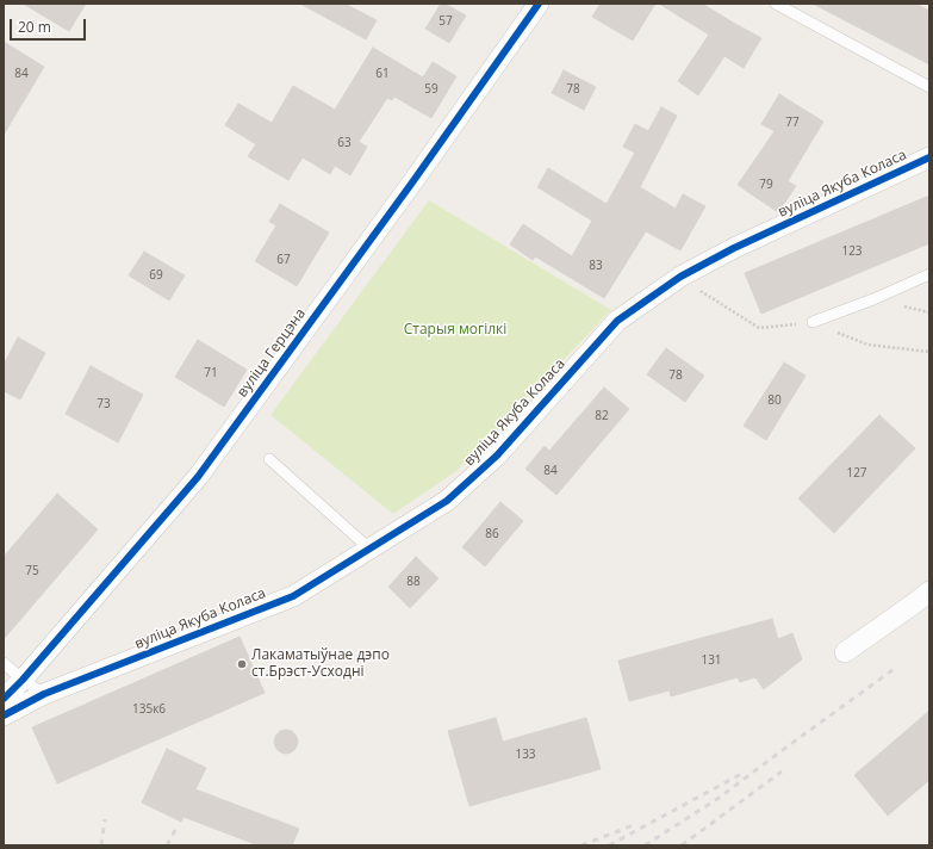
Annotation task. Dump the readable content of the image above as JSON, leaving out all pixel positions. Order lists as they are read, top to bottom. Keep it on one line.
{"streets":{"street":["вуліца Якуба Коласа","вуліца Герцэна"]},"parks":["Старыя могілкі"],"places":["Лакаматыўнае дэпо ст.Брэст-Усходні"],"house_numbers":["57","84","61","59","78","77","63","79","123","67","83","69","71","78","80","73","82","84","127","86","75","88","131","135к6","133"],"scale_bar":"20 m"}
